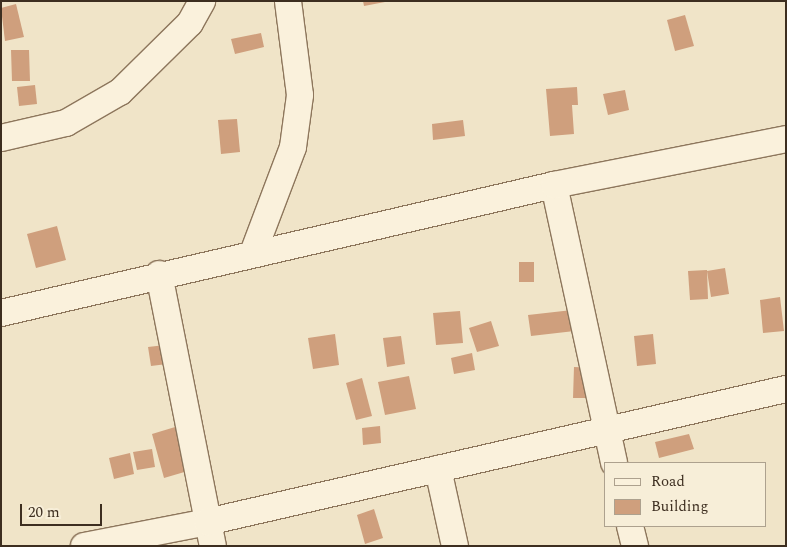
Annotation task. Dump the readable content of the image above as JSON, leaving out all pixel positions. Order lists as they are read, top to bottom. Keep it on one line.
{"legend":["Road","Building"],"scale_bar":"20 m"}
